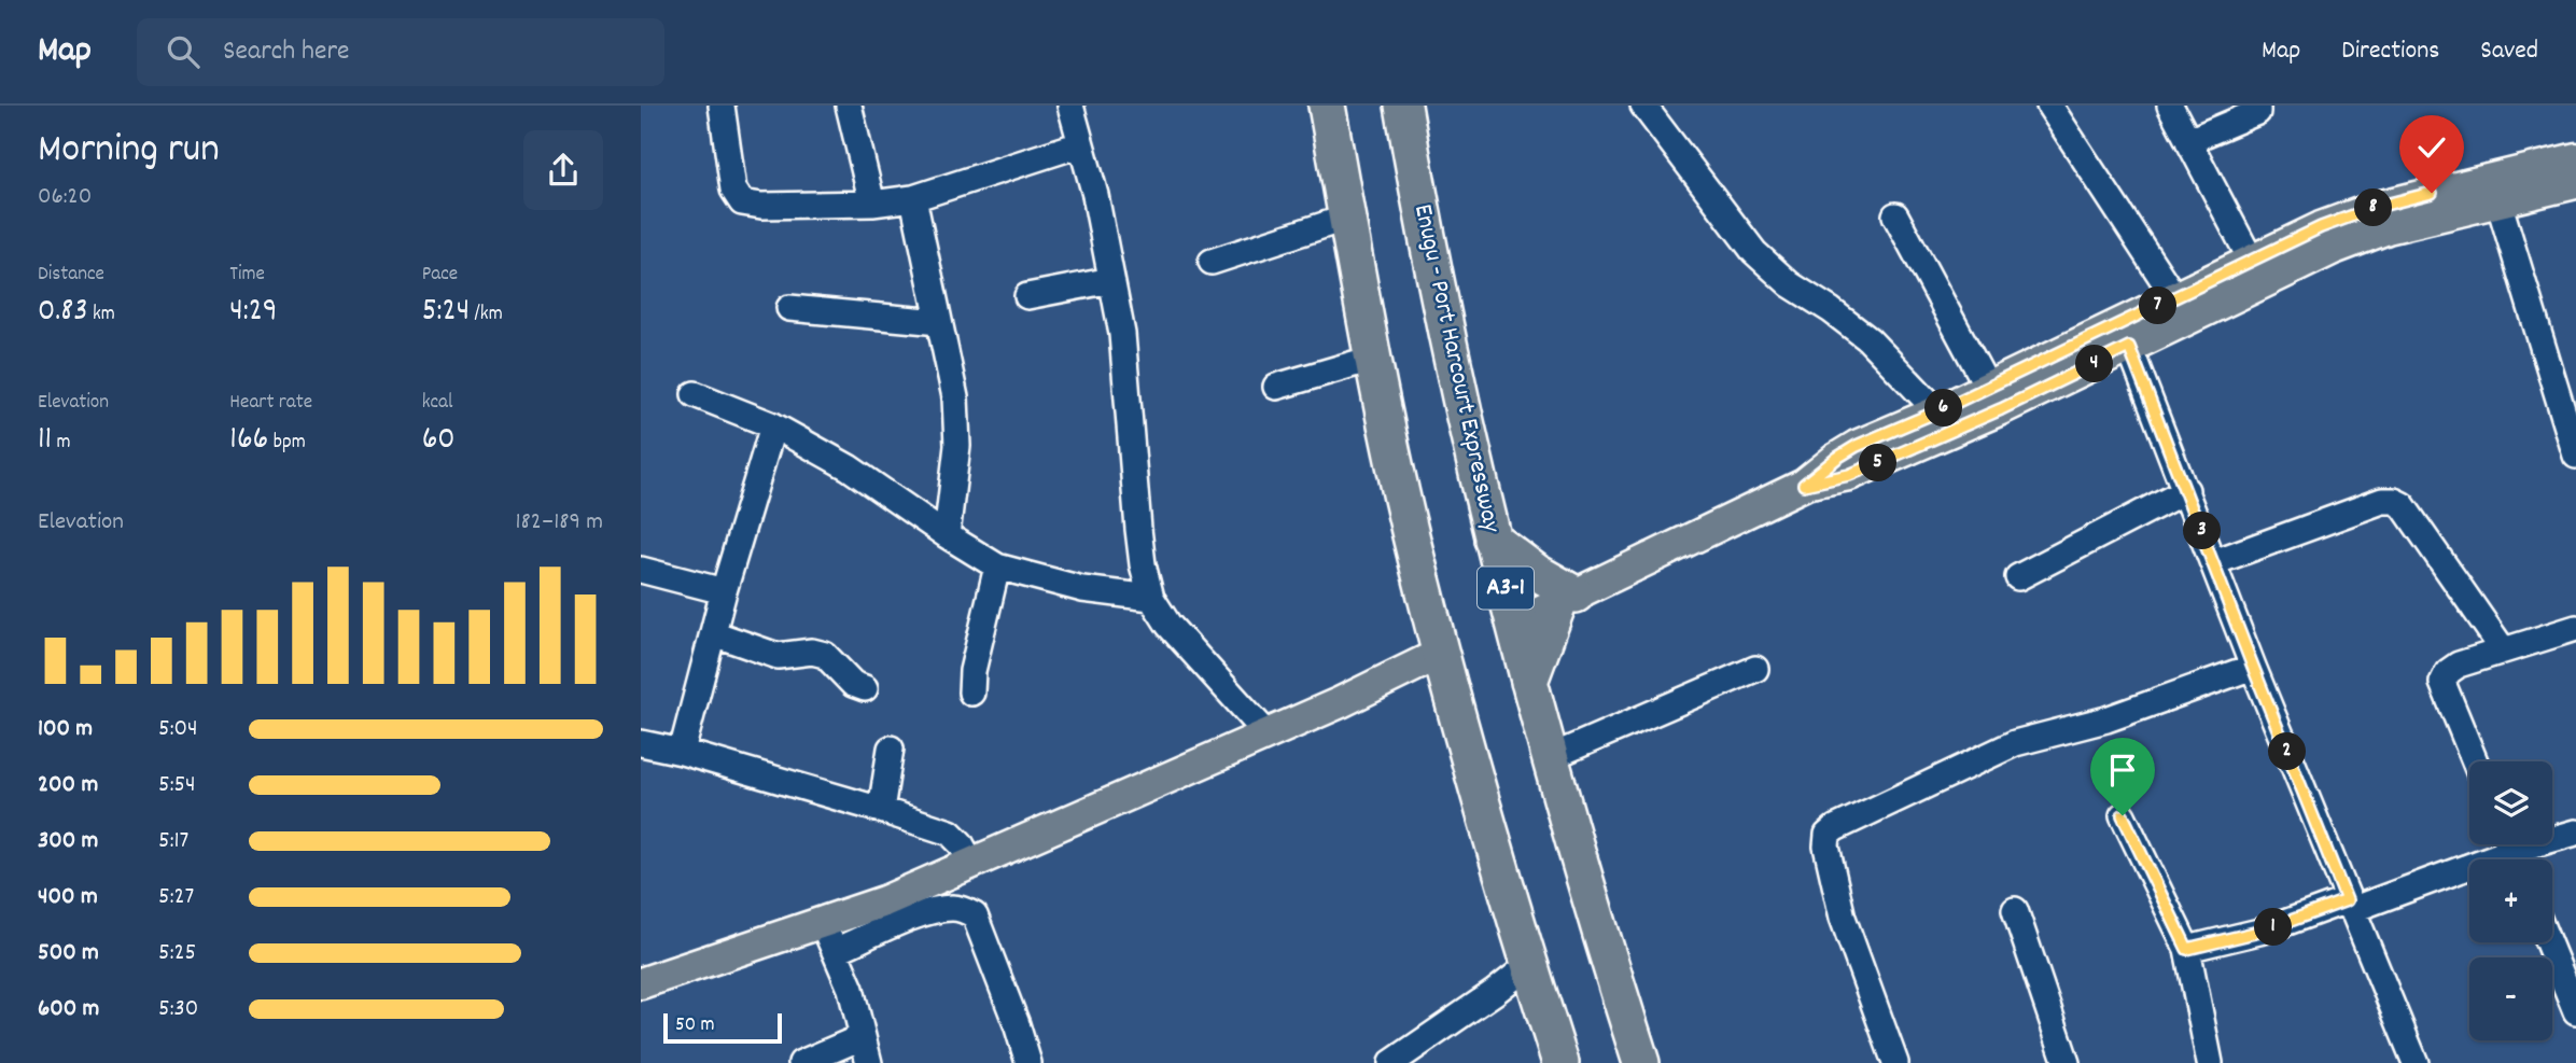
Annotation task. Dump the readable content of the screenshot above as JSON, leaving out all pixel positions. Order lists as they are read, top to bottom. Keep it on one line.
{"streets":{"highway":["Enugu - Port Harcourt Expressway","A3-1"]},"scale_bar":"50 m","page":{"header":"Map","search":"Search here","nav":["Map","Directions","Saved"],"heading":["Morning run","06:20"],"pins":["8","7","4","6","5","3","2","1"],"stats":[["Distance","0.83 km"],["Time","4:29"],["Pace","5:24 /km"],["Elevation","11 m"],["Heart rate","166 bpm"],["kcal","60"]],"chart":["Elevation","182–189 m"],"list":[{"name":"100 m","note":"5:04"},{"name":"200 m","note":"5:54"},{"name":"300 m","note":"5:17"},{"name":"400 m","note":"5:27"},{"name":"500 m","note":"5:25"},{"name":"600 m","note":"5:30"}],"map_buttons":["+","−"],"scale":"50 m"}}
